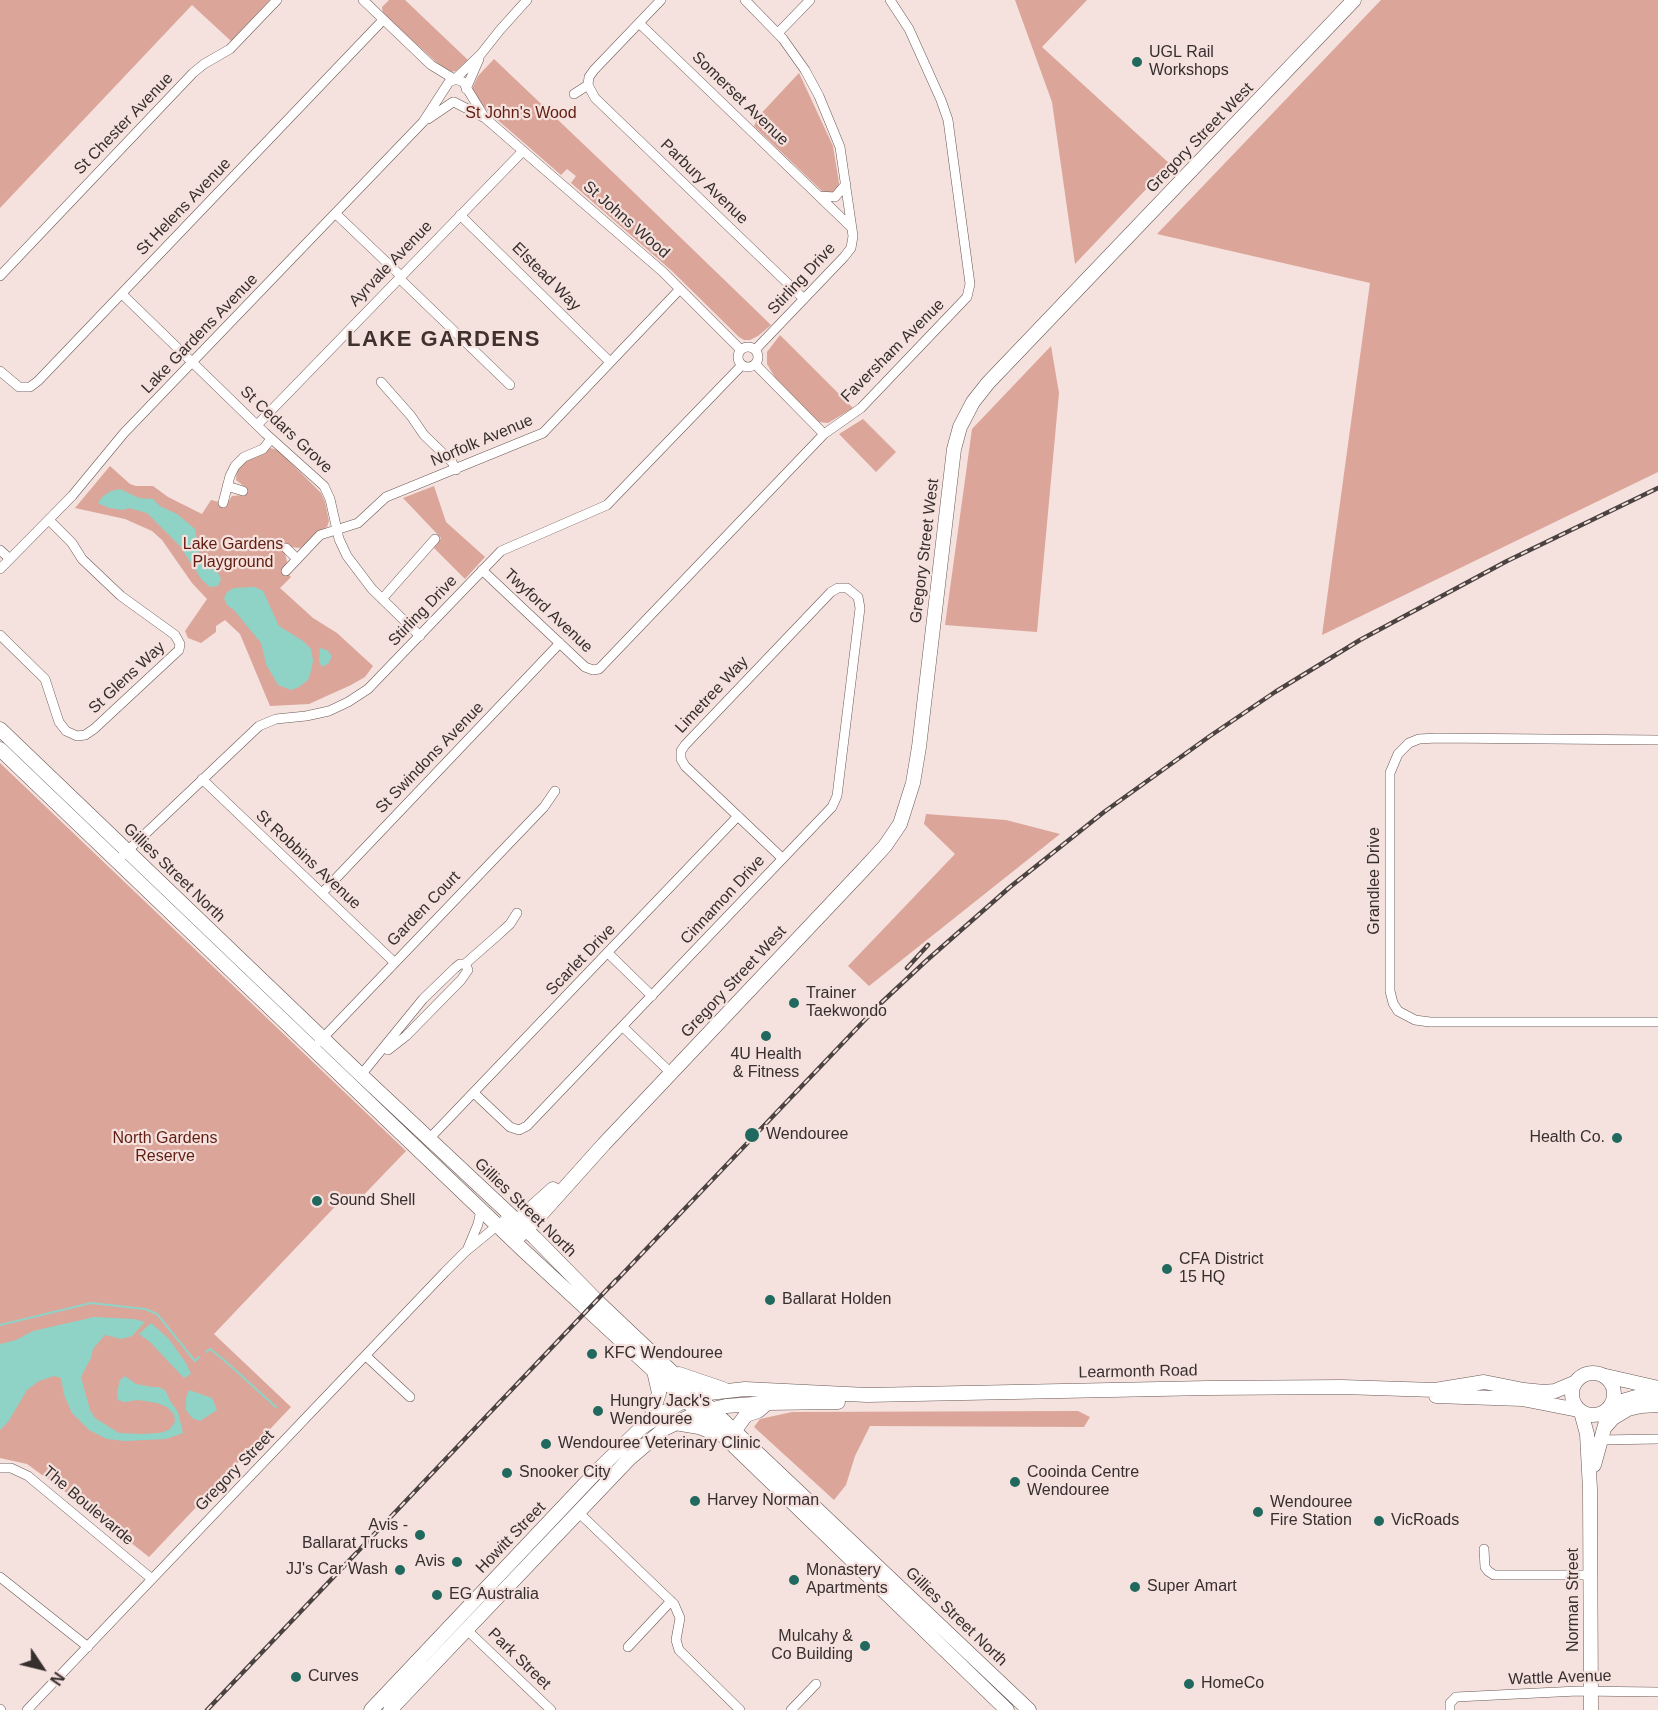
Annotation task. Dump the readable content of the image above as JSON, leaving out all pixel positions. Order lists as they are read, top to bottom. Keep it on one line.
{"streets":{"main road":["Gregory Street West","Gillies Street North","Learmonth Road","Howitt Street","Norman Street"],"street":["Somerset Avenue","St Chester Avenue","Parbury Avenue","St Helens Avenue","St Johns Wood","Ayrvale Avenue","Elstead Way","Stirling Drive","Lake Gardens Avenue","Faversham Avenue","St Cedars Grove","Norfolk Avenue","Twyford Avenue","St Glens Way","Limetree Way","St Swindons Avenue","St Robbins Avenue","Grandlee Drive","Cinnamon Drive","Garden Court","Scarlet Drive","Gregory Street","The Boulevarde","Park Street","Wattle Avenue"]},"crossings":[["Somerset Avenue","Stirling Drive"],["Gregory Street West","Gillies Street North"],["Gregory Street West","Gregory Street"],["Parbury Avenue","Stirling Drive"],["St Helens Avenue","St Cedars Grove"],["St Johns Wood","Ayrvale Avenue"],["St Johns Wood","Stirling Drive"],["St Johns Wood","Lake Gardens Avenue"],["St Johns Wood","Norfolk Avenue"],["Ayrvale Avenue","Elstead Way"],["Ayrvale Avenue","St Cedars Grove"],["Elstead Way","Norfolk Avenue"],["Stirling Drive","St Cedars Grove"],["Stirling Drive","Twyford Avenue"],["Stirling Drive","St Robbins Avenue"],["Stirling Drive","Gillies Street North"],["Lake Gardens Avenue","St Cedars Grove"],["Lake Gardens Avenue","St Glens Way"],["Faversham Avenue","Twyford Avenue"],["St Cedars Grove","Norfolk Avenue"],["Twyford Avenue","St Swindons Avenue"],["Limetree Way","Cinnamon Drive"],["Limetree Way","Scarlet Drive"],["St Swindons Avenue","St Robbins Avenue"],["St Robbins Avenue","Garden Court"],["Gillies Street North","Garden Court"],["Gillies Street North","Scarlet Drive"],["Gillies Street North","Learmonth Road"],["Gillies Street North","Gregory Street"],["Gillies Street North","Howitt Street"],["Cinnamon Drive","Scarlet Drive"],["Learmonth Road","Howitt Street"],["Learmonth Road","Norman Street"],["Gregory Street","The Boulevarde"],["Howitt Street","Park Street"],["Norman Street","Wattle Avenue"]],"districts":["LAKE GARDENS"],"parks":["St John's Wood","Lake Gardens Playground","North Gardens Reserve"],"places":["UGL Rail Workshops","Trainer Taekwondo","4U Health & Fitness","Wendouree","Health Co.","Sound Shell","CFA District 15 HQ","Ballarat Holden","KFC Wendouree","Hungry Jack's Wendouree","Wendouree Veterinary Clinic","Snooker City","Cooinda Centre Wendouree","Harvey Norman","Wendouree Fire Station","VicRoads","Avis - Ballarat Trucks","Avis","JJ's Car Wash","Monastery Apartments","Super Amart","EG Australia","Mulcahy & Co Building","Curves","HomeCo"],"north":"bottom right"}
